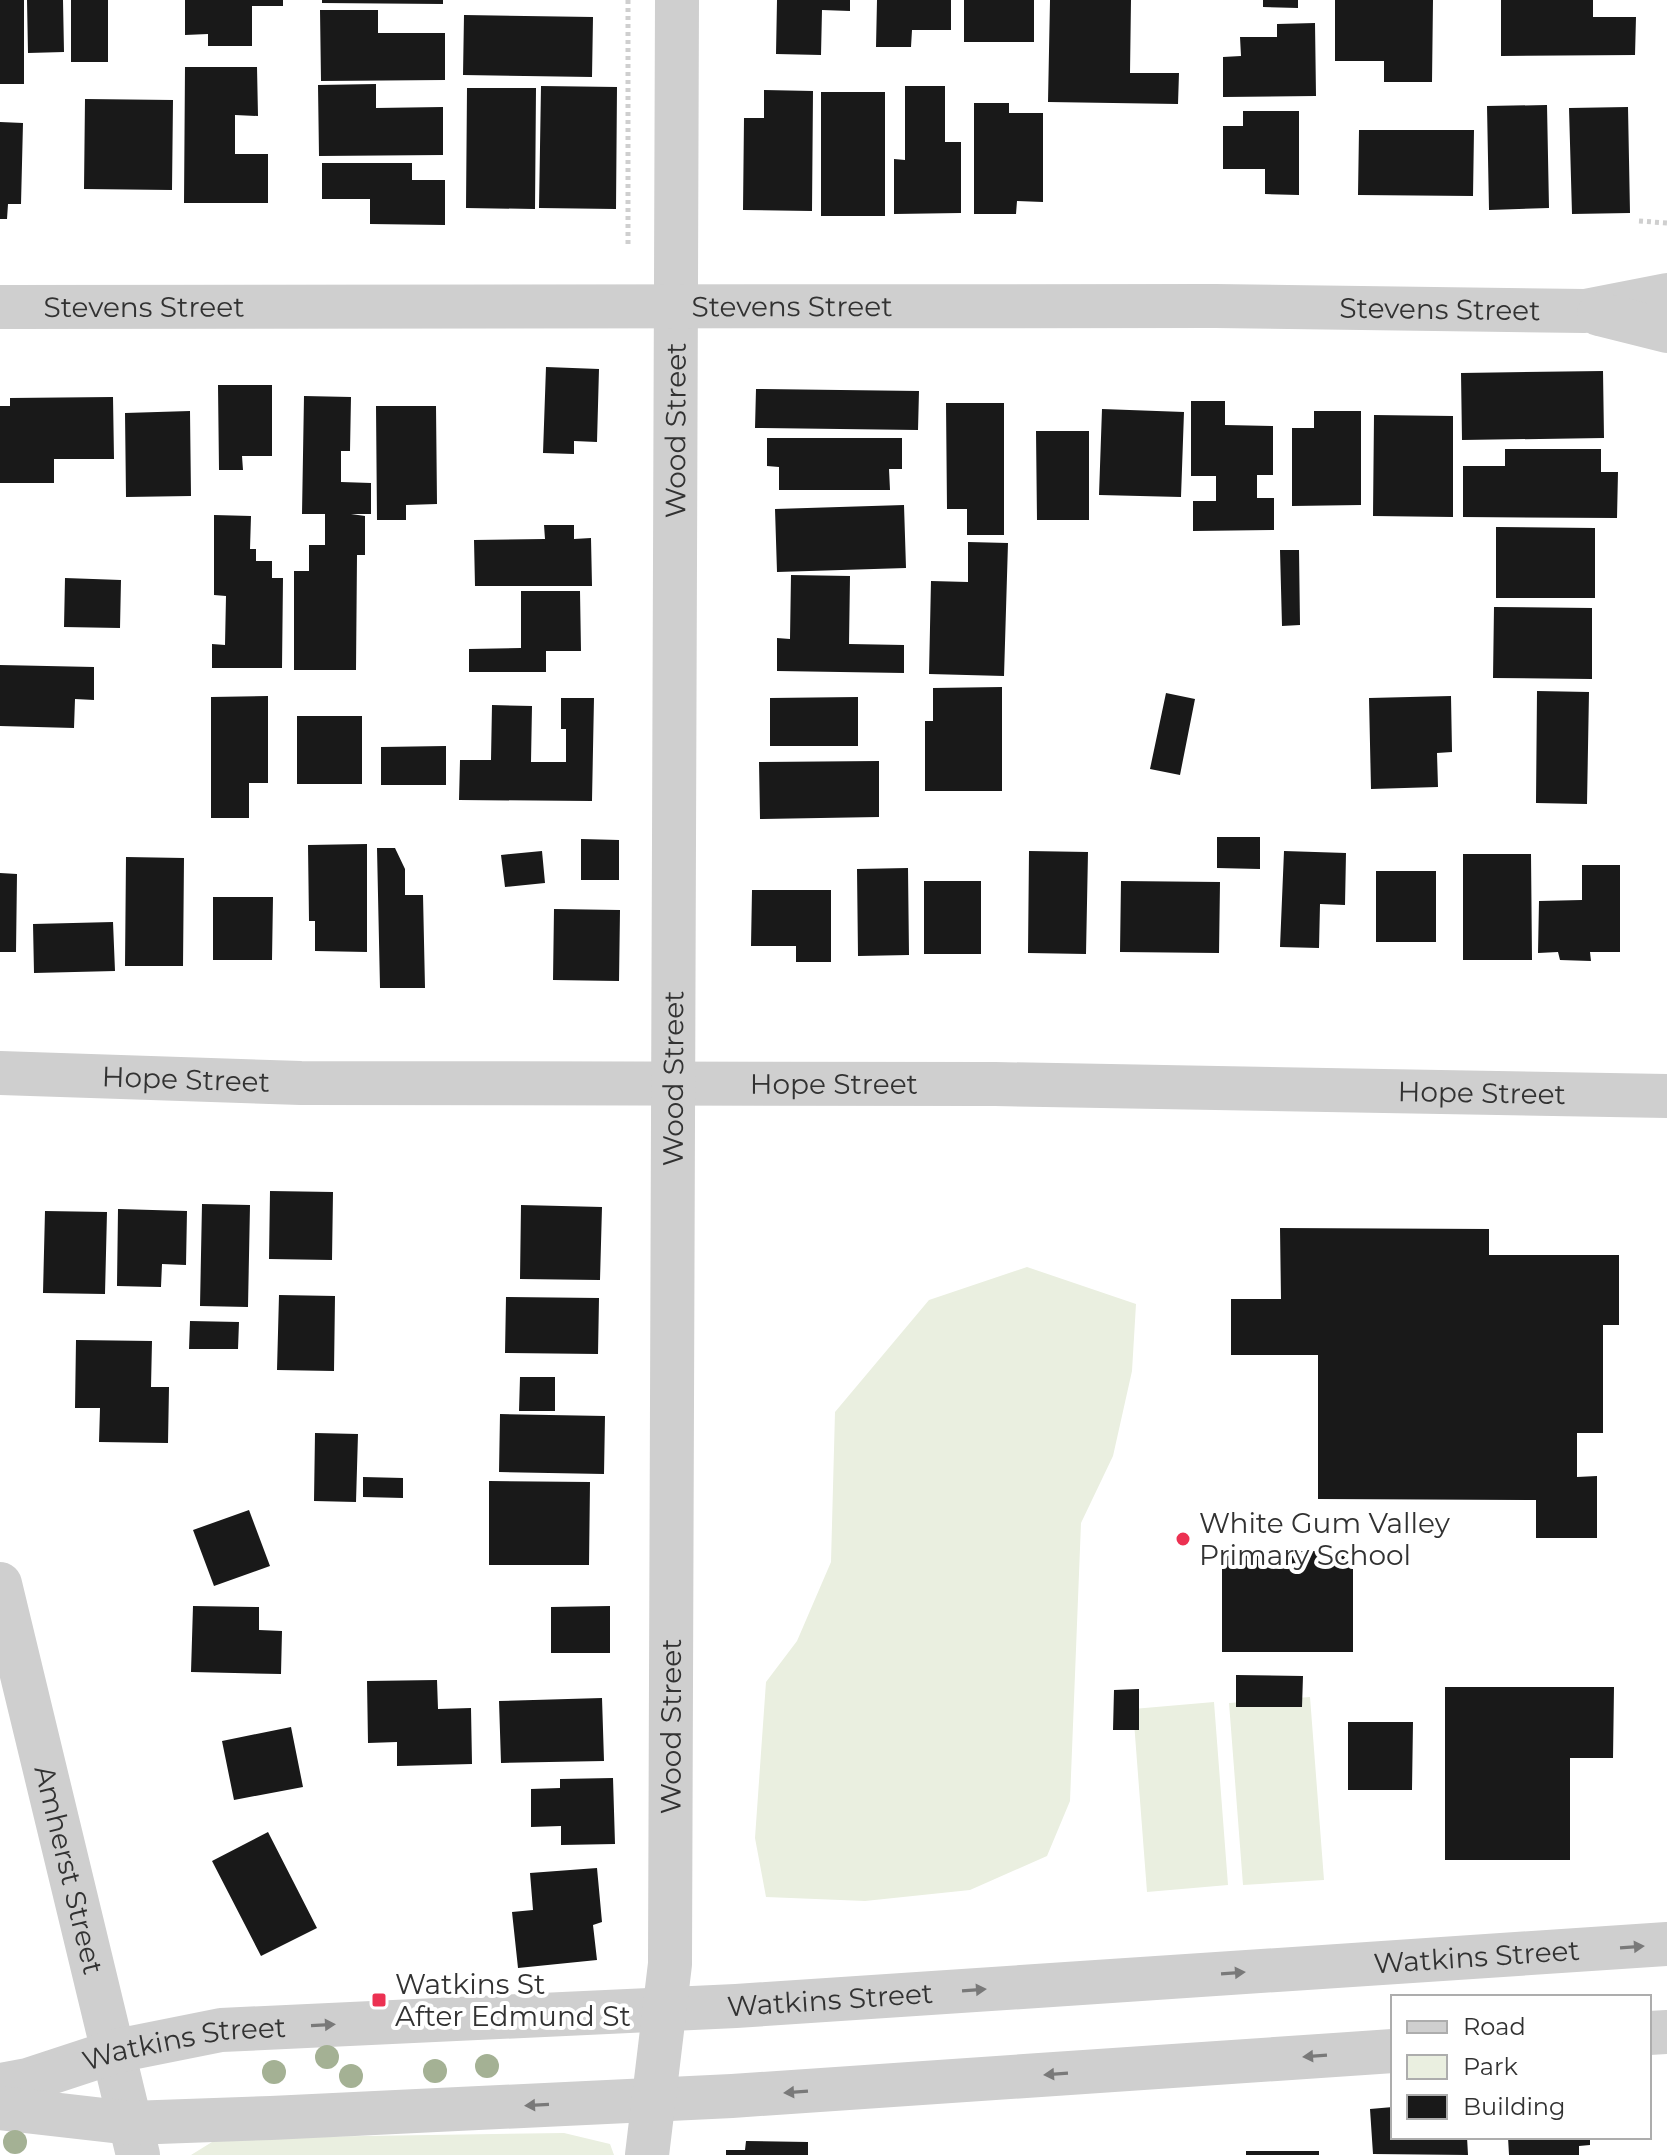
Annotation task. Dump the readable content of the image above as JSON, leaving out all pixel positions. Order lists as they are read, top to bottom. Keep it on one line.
{"streets":{"street":["Stevens Street","Wood Street","Hope Street","Amherst Street","Watkins Street"]},"crossings":[["Stevens Street","Wood Street"],["Wood Street","Hope Street"],["Wood Street","Watkins Street"],["Amherst Street","Watkins Street"]],"places":{"other":["White Gum Valley Primary School"],"transit":["Watkins St After Edmund St"]},"legend":["Road","Park","Building"]}
